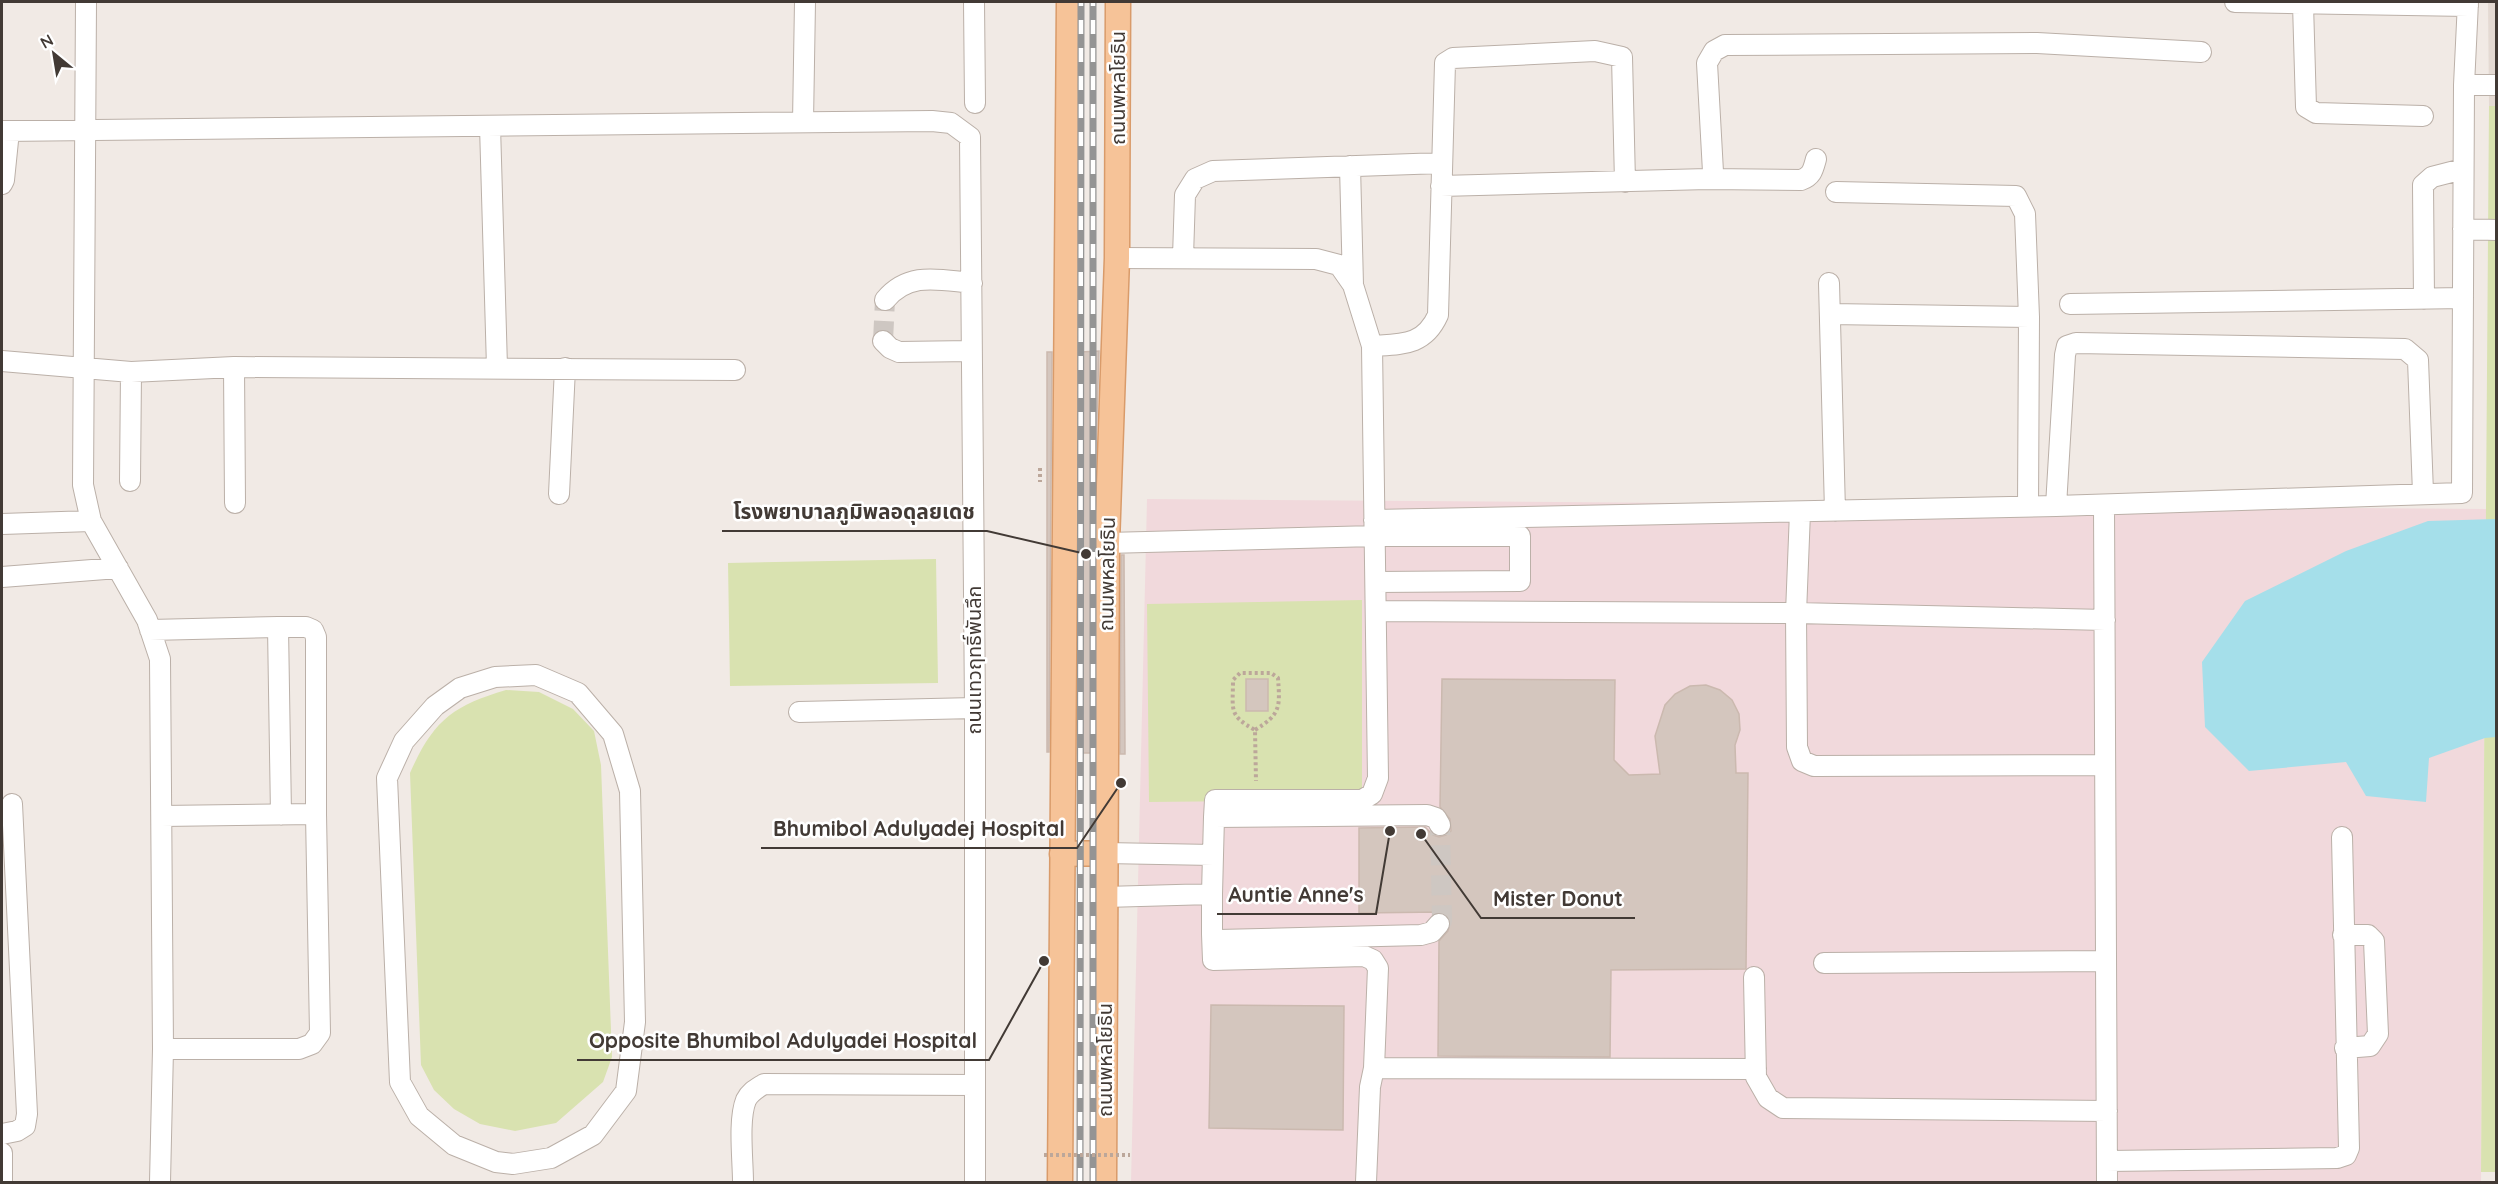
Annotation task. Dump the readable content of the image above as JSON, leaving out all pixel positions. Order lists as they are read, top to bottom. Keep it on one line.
{"streets":{"main road":["ถนนพหลโยธิน"],"street":["ถนนเทวฤทธิ์พันลึก"]},"places":["โรงพยาบาลภูมิพลอดุลยเดช","Bhumibol Adulyadej Hospital","Auntie Anne's","Mister Donut","Opposite Bhumibol Adulyadei Hospital"],"north":"top left"}
